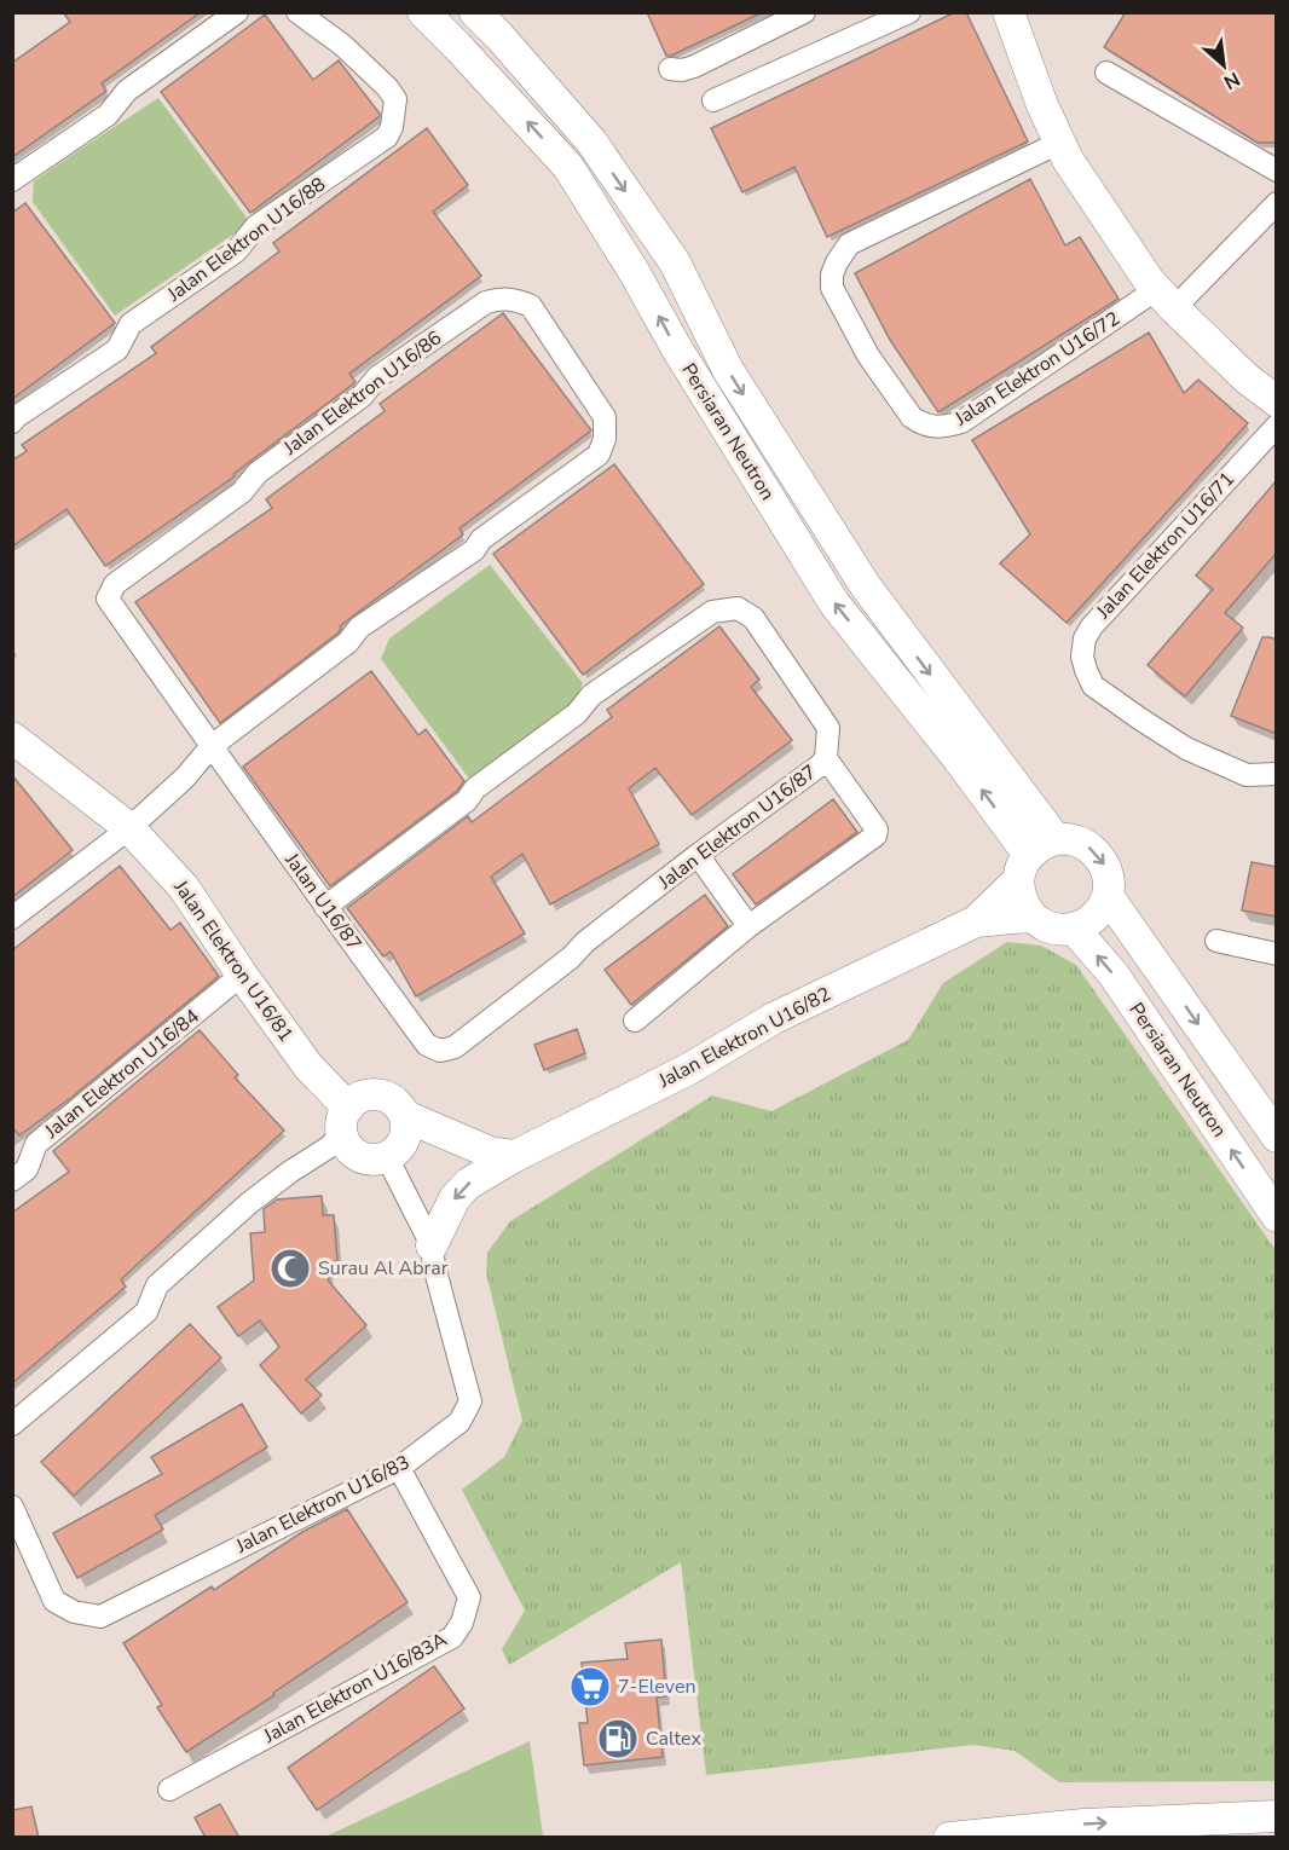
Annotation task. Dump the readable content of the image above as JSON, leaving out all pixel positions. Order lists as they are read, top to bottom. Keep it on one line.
{"streets":{"street":["Jalan Elektron U16/88","Jalan Elektron U16/72","Jalan Elektron U16/86","Persiaran Neutron","Jalan Elektron U16/71","Jalan Elektron U16/87","Jalan U16/87","Jalan Elektron U16/81","Jalan Elektron U16/82","Jalan Elektron U16/84","Jalan Elektron U16/83","Jalan Elektron U16/83A"]},"crossings":[["Jalan Elektron U16/86","Jalan U16/87"],["Jalan Elektron U16/86","Jalan Elektron U16/81"],["Jalan Elektron U16/87","Jalan U16/87"],["Jalan Elektron U16/81","Jalan Elektron U16/84"],["Jalan Elektron U16/81","Jalan Elektron U16/83"],["Jalan Elektron U16/82","Jalan Elektron U16/83"],["Jalan Elektron U16/83","Jalan Elektron U16/83A"]],"places":{"mosque":["Surau Al Abrar"],"supermarket":["7-Eleven"],"fuel station":["Caltex"]},"north":"bottom right"}
